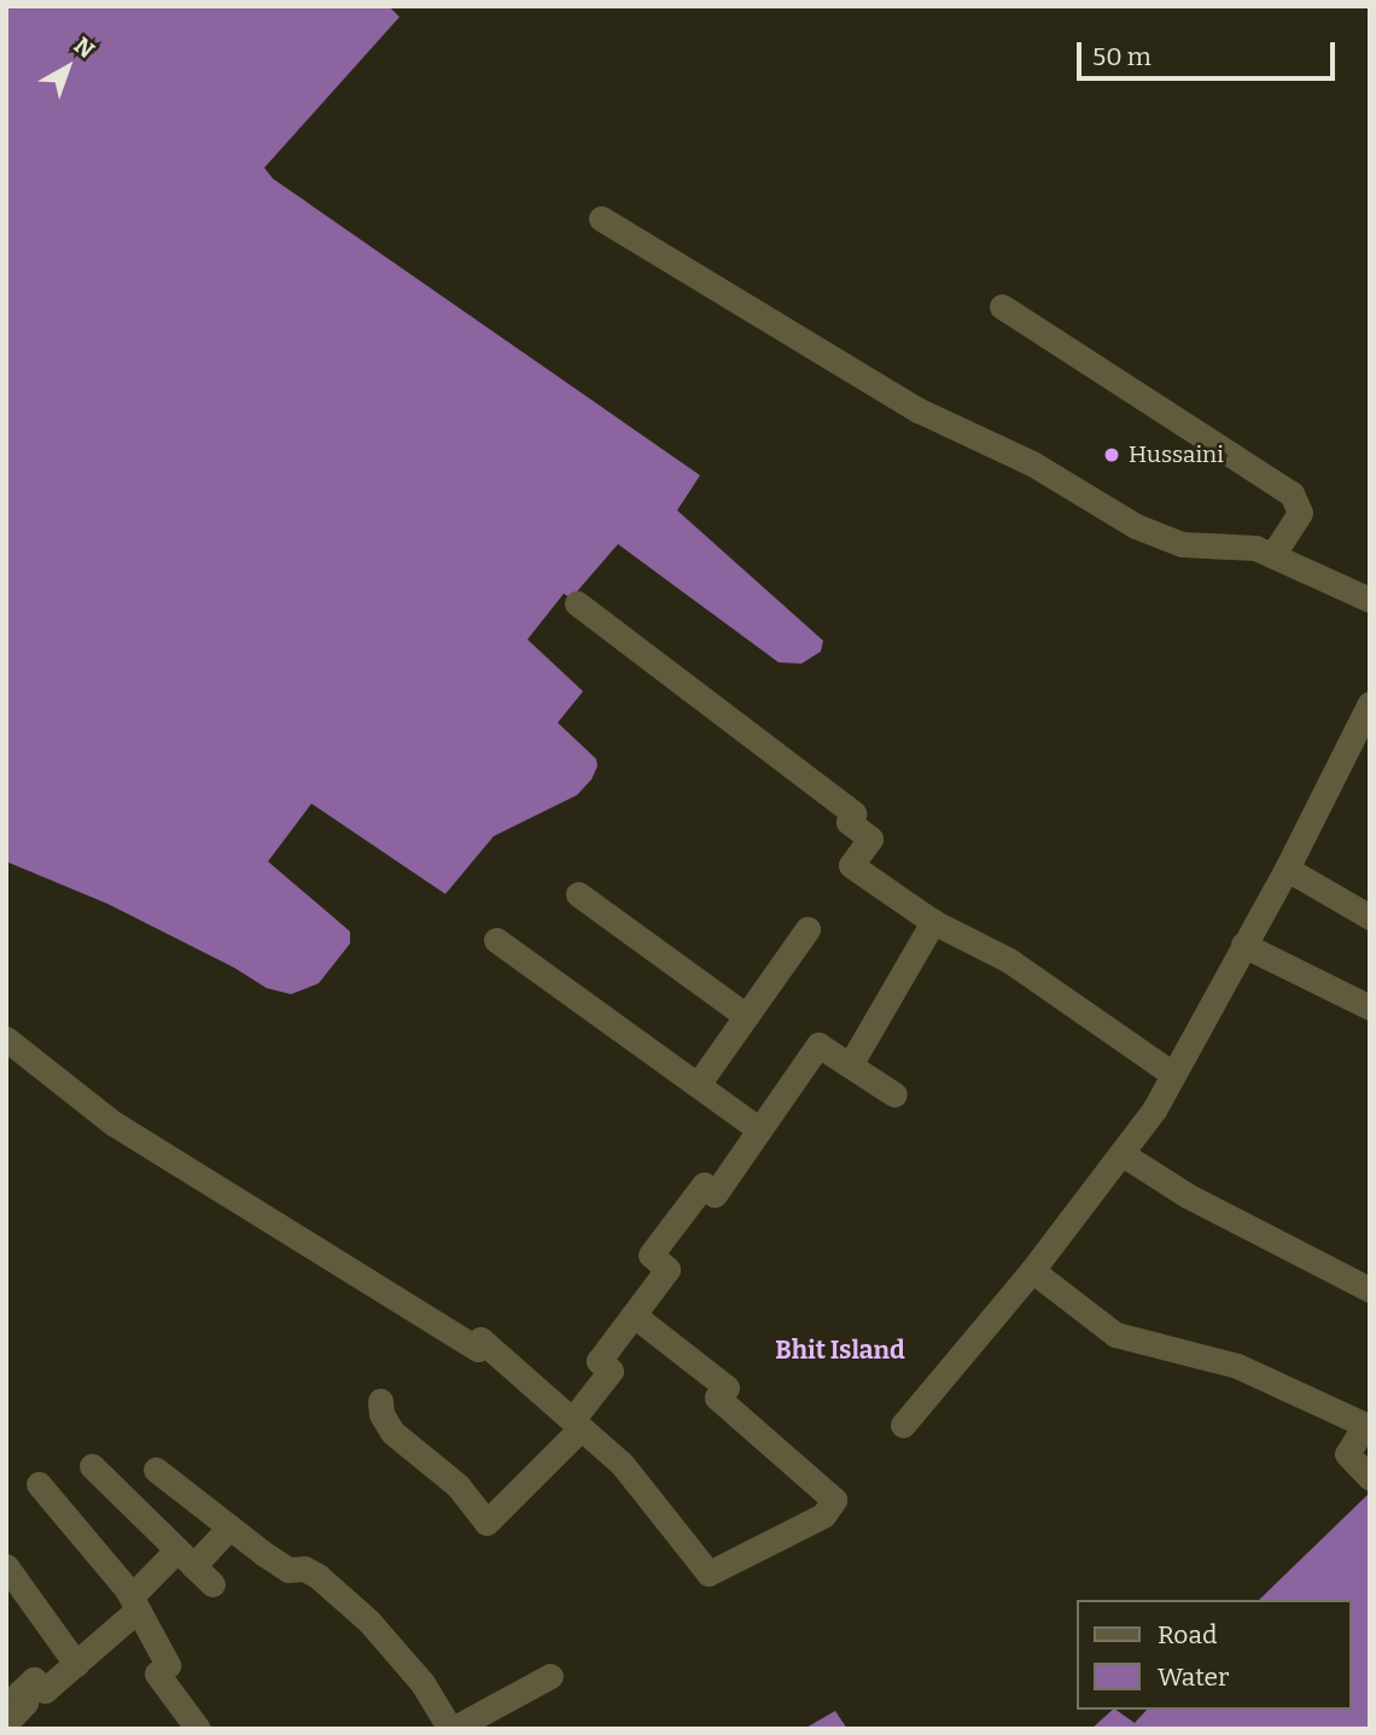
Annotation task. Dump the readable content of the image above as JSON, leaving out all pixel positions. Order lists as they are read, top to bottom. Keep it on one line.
{"districts":["Bhit Island"],"places":["Hussaini"],"legend":["Road","Water"],"scale_bar":"50 m","north":"top right"}
